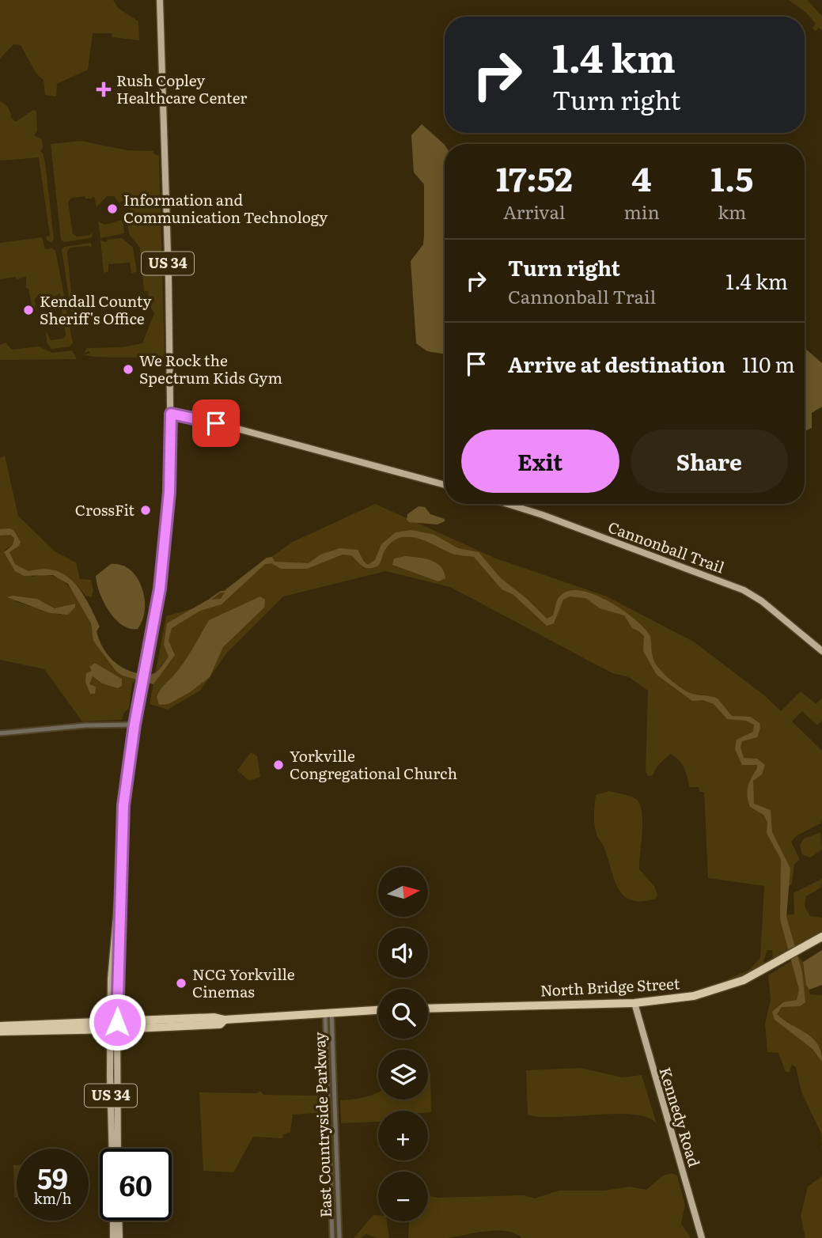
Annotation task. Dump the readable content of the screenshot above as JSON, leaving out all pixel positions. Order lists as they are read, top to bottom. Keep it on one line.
{"streets":{"highway":["North Bridge Street"],"main road":["US 34","Cannonball Trail","Kennedy Road"],"street":["East Countryside Parkway"]},"crossings":[["North Bridge Street","Kennedy Road"]],"places":{"health":["Rush Copley Healthcare Center"],"other":["Information and Communication Technology","Kendall County Sheriff's Office","We Rock the Spectrum Kids Gym","CrossFit","Yorkville Congregational Church","NCG Yorkville Cinemas"]},"north":"right","page":{"turn":["1.4 km","Turn right"],"eta":["17:52","Arrival","4","min","1.5","km"],"list":[{"name":"Turn right","note":"Cannonball Trail","value":"1.4 km"},{"name":"Arrive at destination","value":"110 m"}],"buttons":["Exit","Share"],"map_buttons":["+","−"],"speed":"59 km/h","limit":"60"}}
